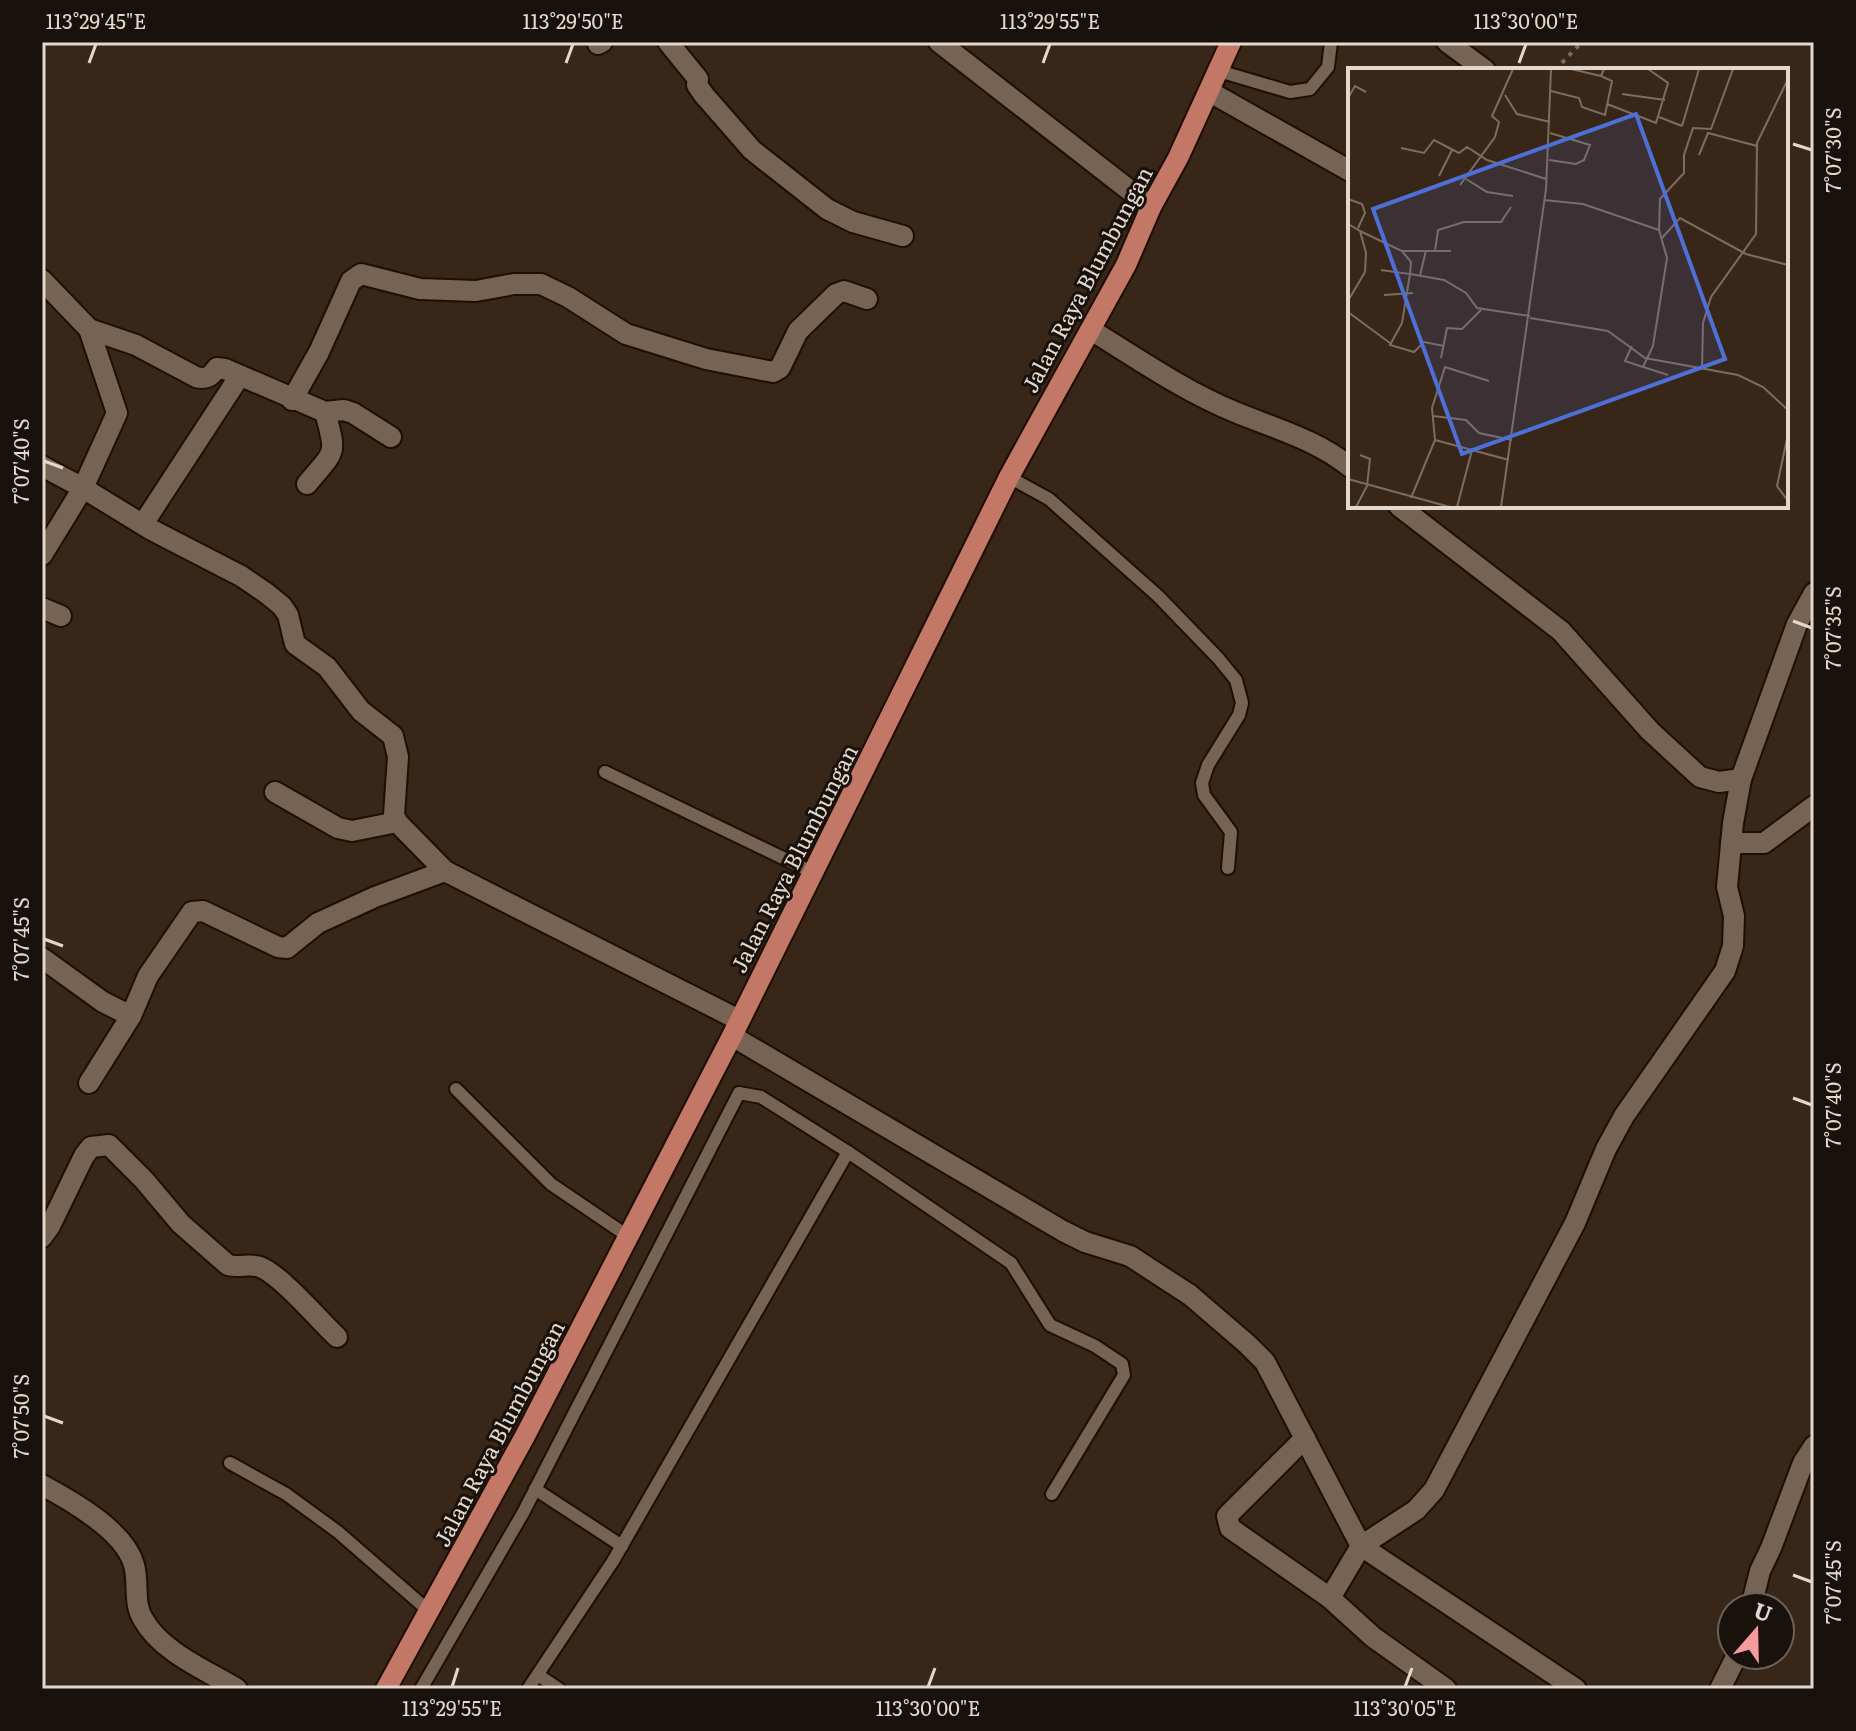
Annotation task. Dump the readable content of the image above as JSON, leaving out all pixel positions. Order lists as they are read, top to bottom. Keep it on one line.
{"streets":{"main road":["Jalan Raya Blumbungan"]},"north":"top","coordinates":["113°29'45\"E","113°29'50\"E","113°29'55\"E","113°30'00\"E","7°07'30\"S","7°07'40\"S","7°07'35\"S","7°07'45\"S","7°07'50\"S","113°30'05\"E"]}
